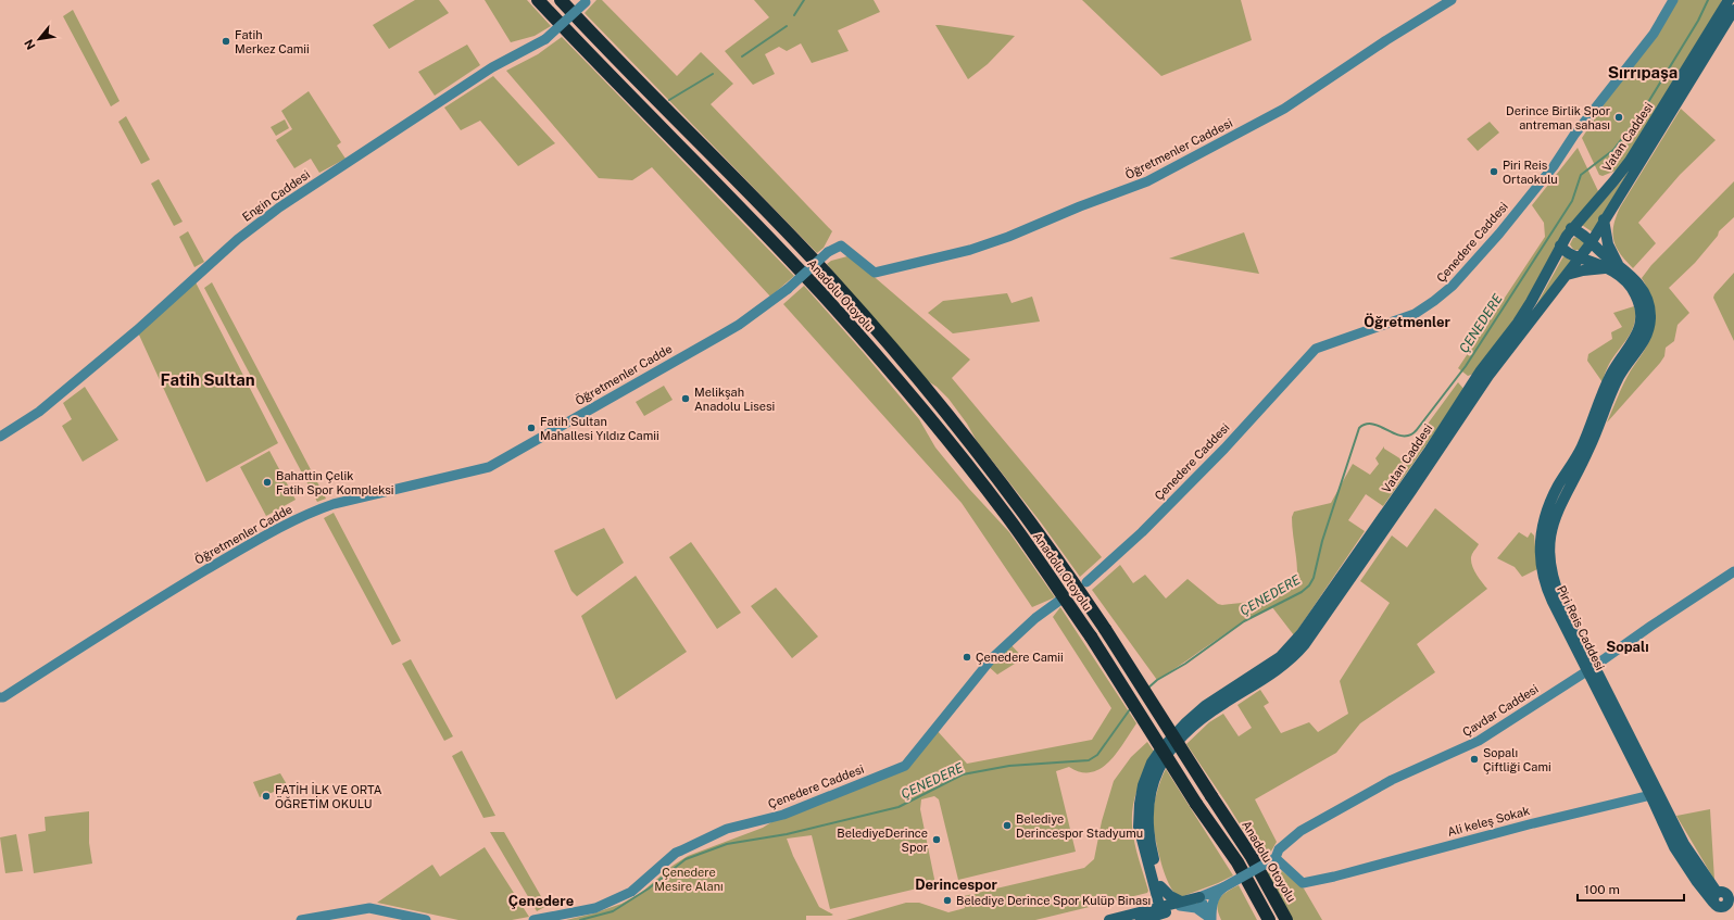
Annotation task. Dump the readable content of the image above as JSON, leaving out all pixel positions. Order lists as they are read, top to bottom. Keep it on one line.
{"streets":{"highway":["Anadolu Otoyolu"],"main road":["Vatan Caddesi","Piri Reis Caddesi"],"street":["Öğretmenler Caddesi","Engin Caddesi","Çenedere Caddesi","Öğretmenler Cadde","Çavdar Caddesi","Ali keleş Sokak"]},"crossings":[["Vatan Caddesi","Piri Reis Caddesi"],["Öğretmenler Caddesi","Öğretmenler Cadde"],["Piri Reis Caddesi","Çavdar Caddesi"],["Piri Reis Caddesi","Ali keleş Sokak"],["Çavdar Caddesi","Ali keleş Sokak"]],"districts":["Sırrıpaşa","Öğretmenler","Fatih Sultan","Sopalı","Derincespor","Çenedere"],"water":["ÇENEDERE"],"parks":["Çenedere Mesire Alanı"],"places":["Fatih Merkez Camii","Derince Birlik Spor antreman sahası","Piri Reis Ortaokulu","Melikşah Anadolu Lisesi","Fatih Sultan Mahallesi Yıldız Camii","Bahattin Çelik Fatih Spor Kompleksi","Çenedere Camii","Sopalı Çiftliği Cami","FATİH İLK VE ORTA ÖĞRETİM OKULU","Belediye Derincespor Stadyumu","BelediyeDerince Spor","Belediye Derince Spor Kulüp Binası"],"scale_bar":"100 m","north":"bottom left"}
